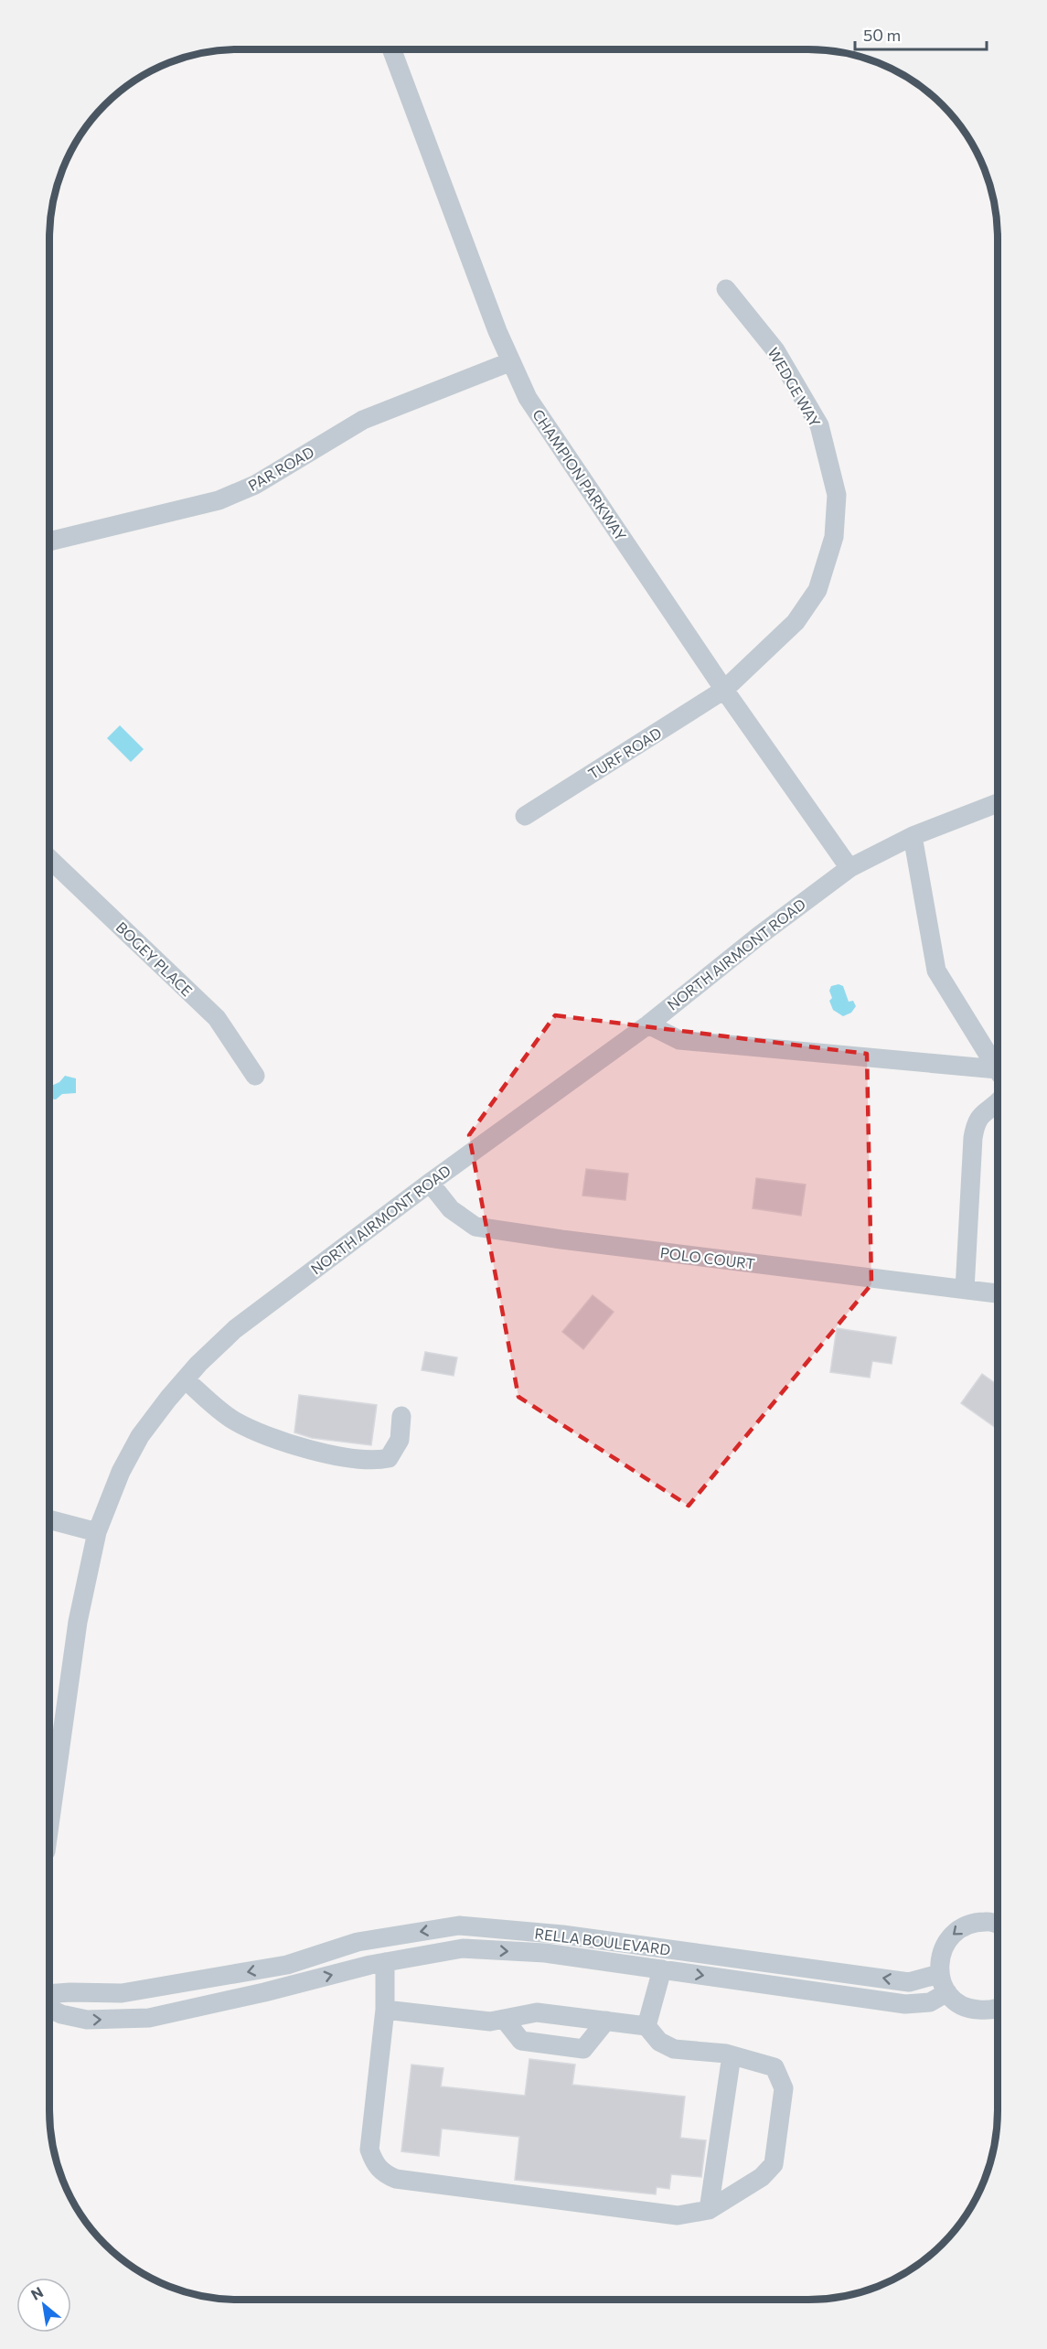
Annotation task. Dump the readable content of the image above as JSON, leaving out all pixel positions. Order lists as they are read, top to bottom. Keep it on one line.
{"streets":{"street":["WEDGE WAY","PAR ROAD","CHAMPION PARKWAY","TURF ROAD","NORTH AIRMONT ROAD","BOGEY PLACE","POLO COURT","RELLA BOULEVARD"]},"crossings":[["WEDGE WAY","CHAMPION PARKWAY"],["WEDGE WAY","TURF ROAD"],["PAR ROAD","CHAMPION PARKWAY"],["CHAMPION PARKWAY","TURF ROAD"],["CHAMPION PARKWAY","NORTH AIRMONT ROAD"],["NORTH AIRMONT ROAD","POLO COURT"]],"scale_bar":"50 m","north":"top left"}
